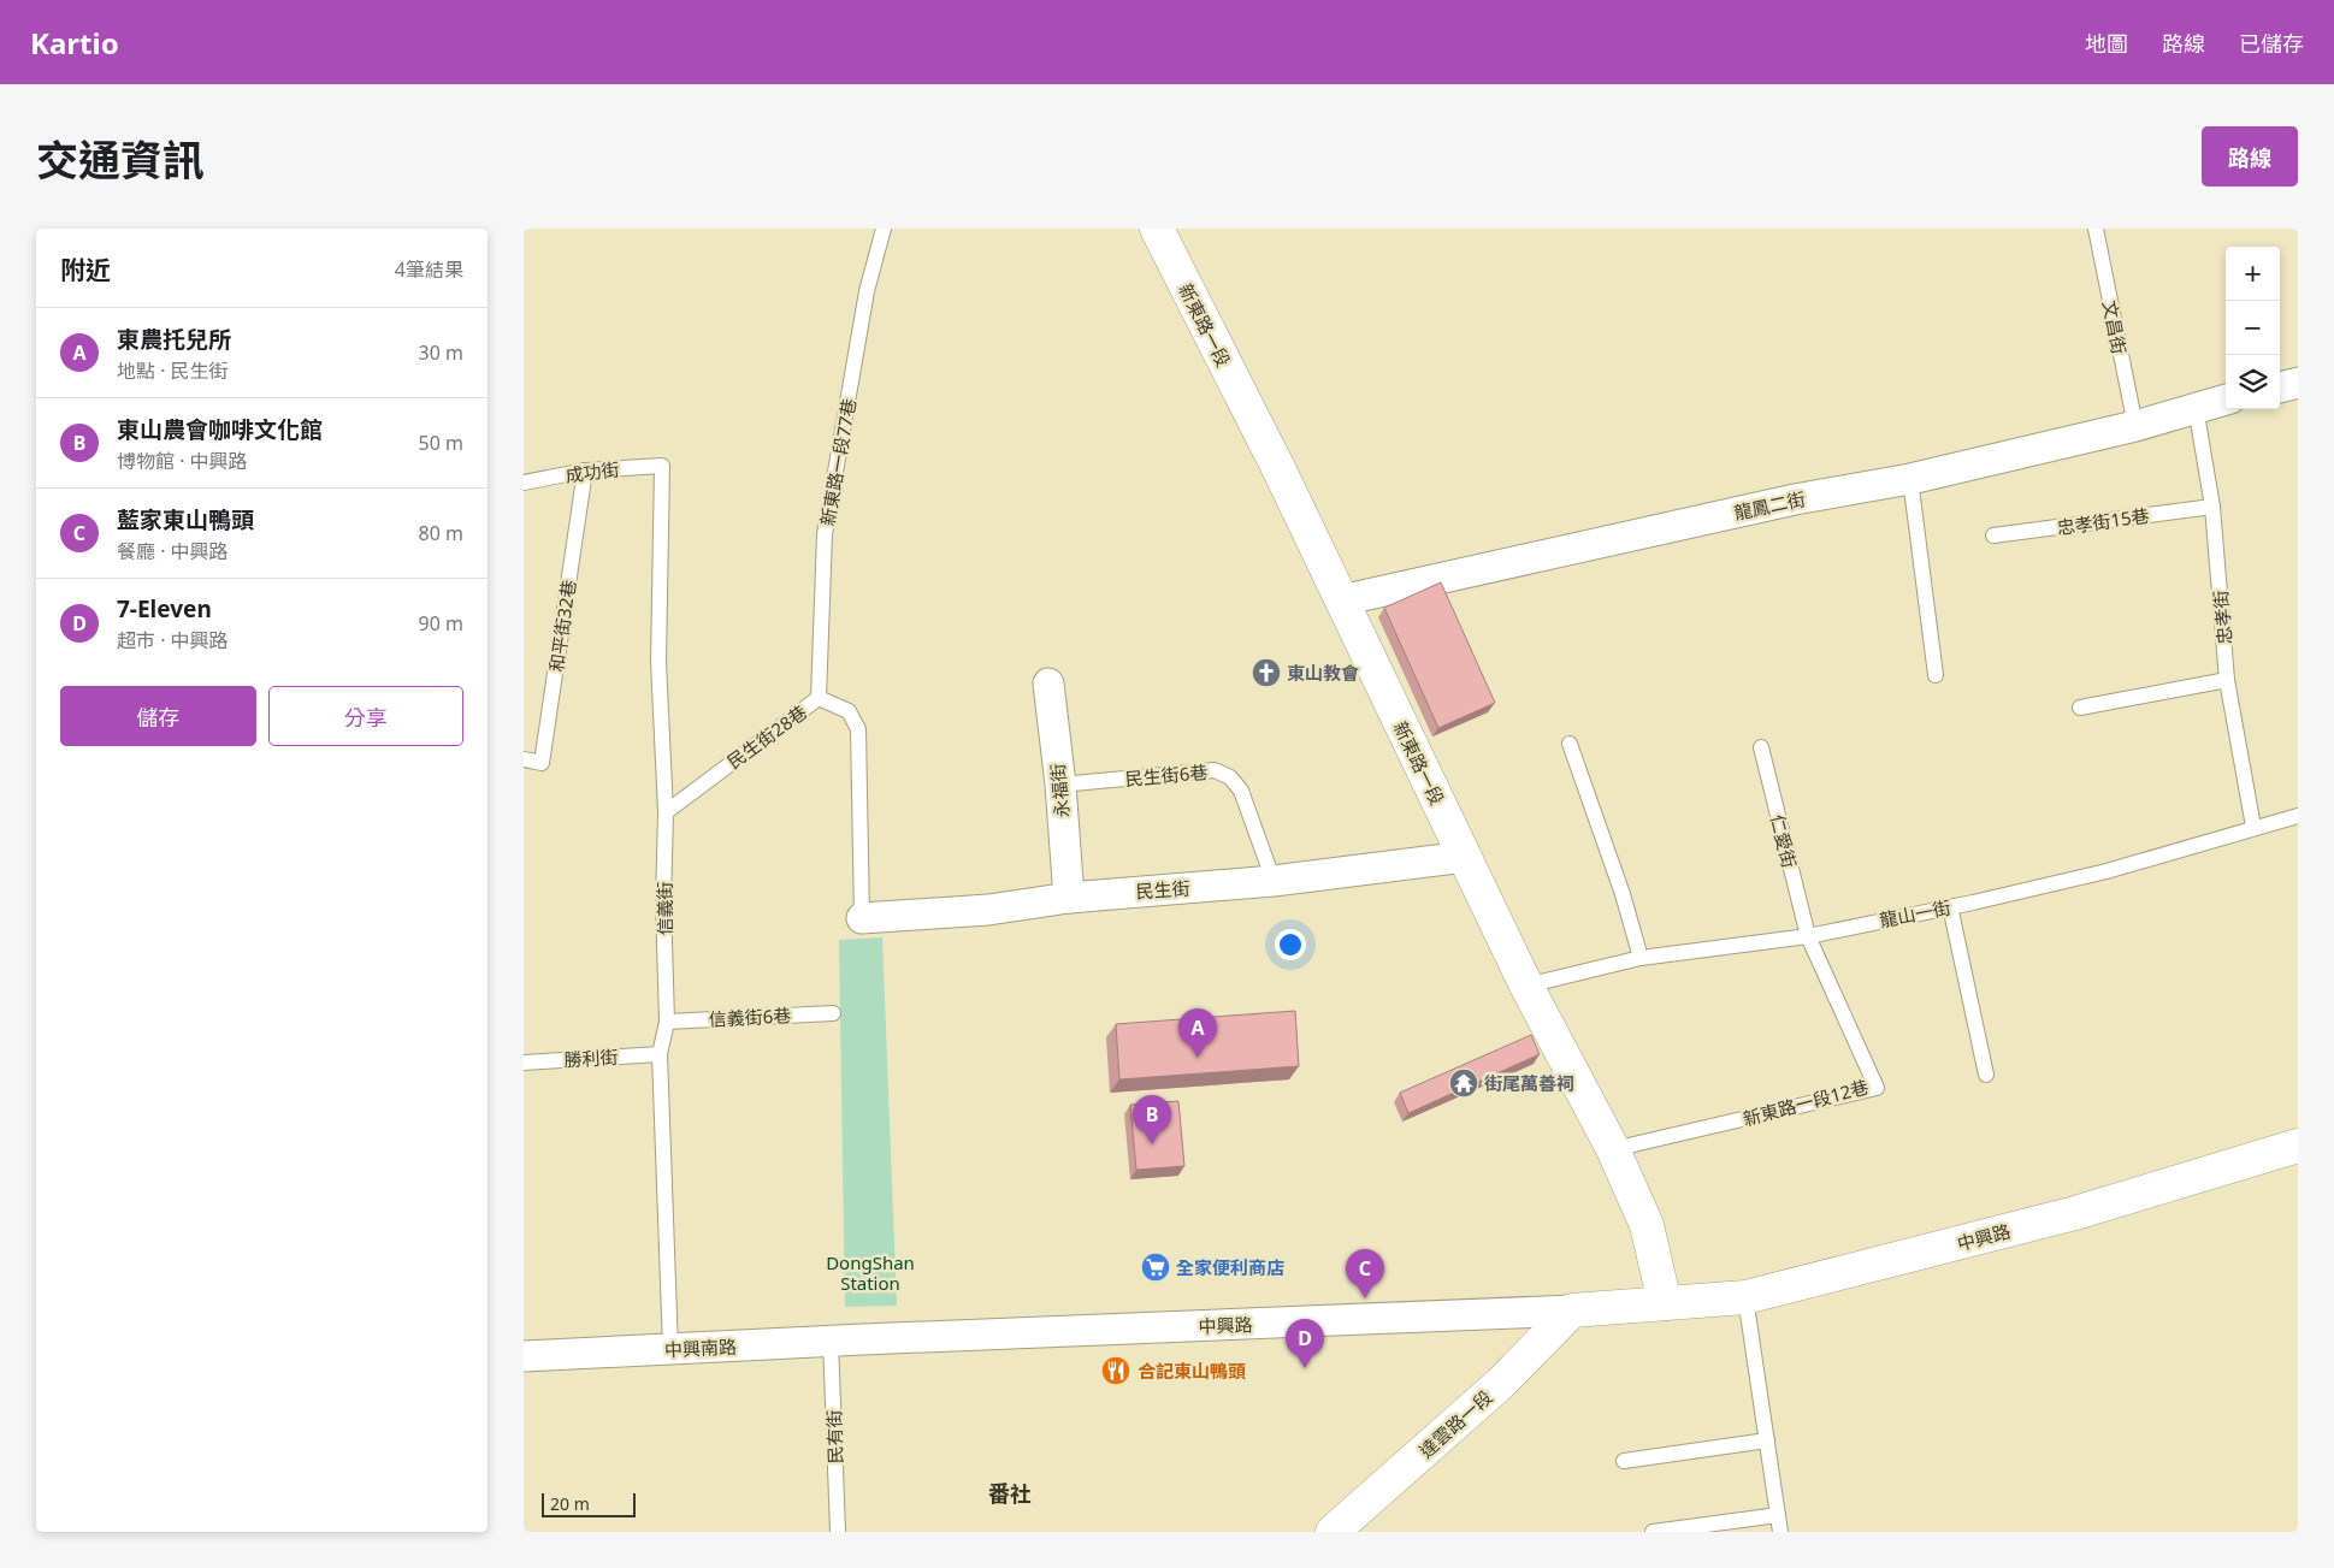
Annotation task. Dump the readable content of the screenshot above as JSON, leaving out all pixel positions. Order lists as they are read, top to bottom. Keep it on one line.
{"streets":{"street":["新東路一段","龍鳳二街","永福街","民生街","中興路","中興南路","達雲路一段"],"lane":["文昌街","新東路一段77巷","成功街","忠孝街15巷","忠孝街","和平街32巷","民生街28巷","民生街6巷","仁愛街","信義街","龍山一街","信義街6巷","勝利街","新東路一段12巷","民有街"]},"crossings":[["新東路一段","龍鳳二街"],["新東路一段","民生街"],["新東路一段","龍山一街"],["新東路一段","新東路一段12巷"],["新東路一段","中興路"],["文昌街","龍鳳二街"],["新東路一段77巷","民生街28巷"],["成功街","和平街32巷"],["成功街","信義街"],["龍鳳二街","忠孝街"],["忠孝街15巷","忠孝街"],["忠孝街","龍山一街"],["民生街28巷","民生街"],["民生街28巷","信義街"],["民生街6巷","永福街"],["民生街6巷","民生街"],["永福街","民生街"],["仁愛街","龍山一街"],["仁愛街","新東路一段12巷"],["信義街","信義街6巷"],["信義街","勝利街"],["信義街","中興南路"],["龍山一街","新東路一段12巷"],["中興路","中興南路"],["中興路","達雲路一段"],["中興南路","民有街"]],"districts":["番社"],"parks":["DongShan Station"],"places":{"church":["東山教會"],"temple":["街尾萬善祠"],"supermarket":["全家便利商店"],"restaurant":["合記東山鴨頭"]},"scale_bar":"20 m","page":{"header":"Kartio","nav":["地圖","路線","已儲存"],"title":"交通資訊","buttons":["路線",["儲存","分享"]],"heading":["附近","4筆結果"],"map_buttons":["+","−"],"list":[{"mark":"A","name":"東農托兒所","note":"地點 · 民生街","value":"30 m"},{"mark":"B","name":"東山農會咖啡文化館","note":"博物館 · 中興路","value":"50 m"},{"mark":"C","name":"藍家東山鴨頭","note":"餐廳 · 中興路","value":"80 m"},{"mark":"D","name":"7-Eleven","note":"超市 · 中興路","value":"90 m"}],"pins":["A","B","C","D"],"scale":"20 m"}}
